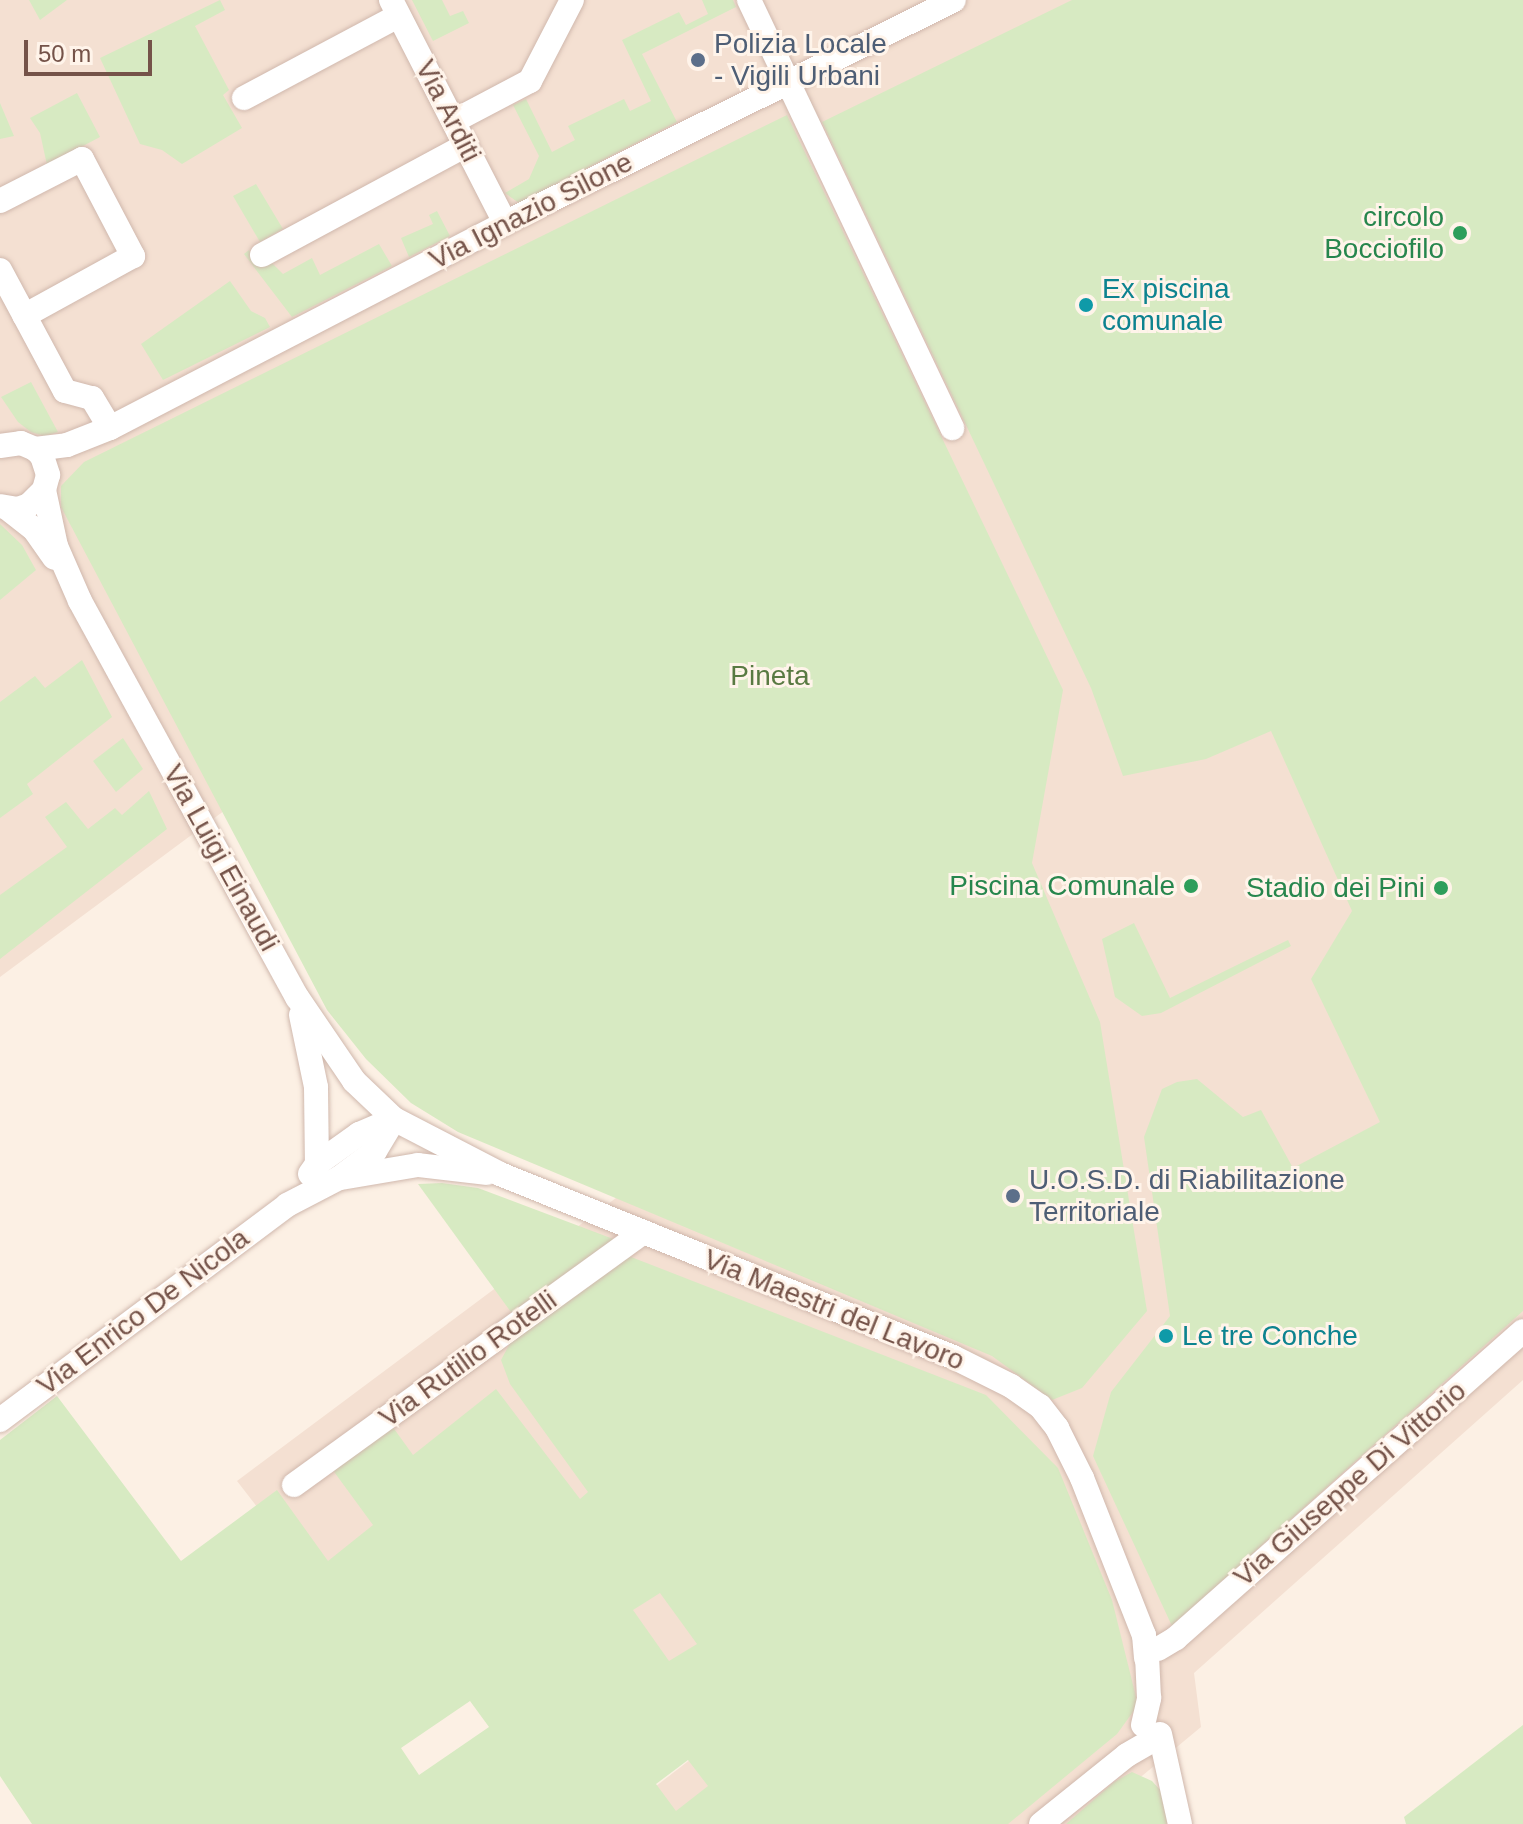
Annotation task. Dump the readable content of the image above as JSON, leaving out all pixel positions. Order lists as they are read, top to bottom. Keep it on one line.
{"streets":{"street":["Via Arditi","Via Ignazio Silone","Via Luigi Einaudi","Via Maestri del Lavoro","Via Enrico De Nicola","Via Rutilio Rotelli","Via Giuseppe Di Vittorio"]},"crossings":[["Via Arditi","Via Ignazio Silone"],["Via Ignazio Silone","Via Luigi Einaudi"],["Via Luigi Einaudi","Via Maestri del Lavoro"],["Via Maestri del Lavoro","Via Rutilio Rotelli"],["Via Maestri del Lavoro","Via Giuseppe Di Vittorio"]],"parks":["Pineta"],"places":["Polizia Locale - Vigili Urbani","circolo Bocciofilo","Ex piscina comunale","Piscina Comunale","Stadio dei Pini","U.O.S.D. di Riabilitazione Territoriale","Le tre Conche"],"scale_bar":"50 m"}
